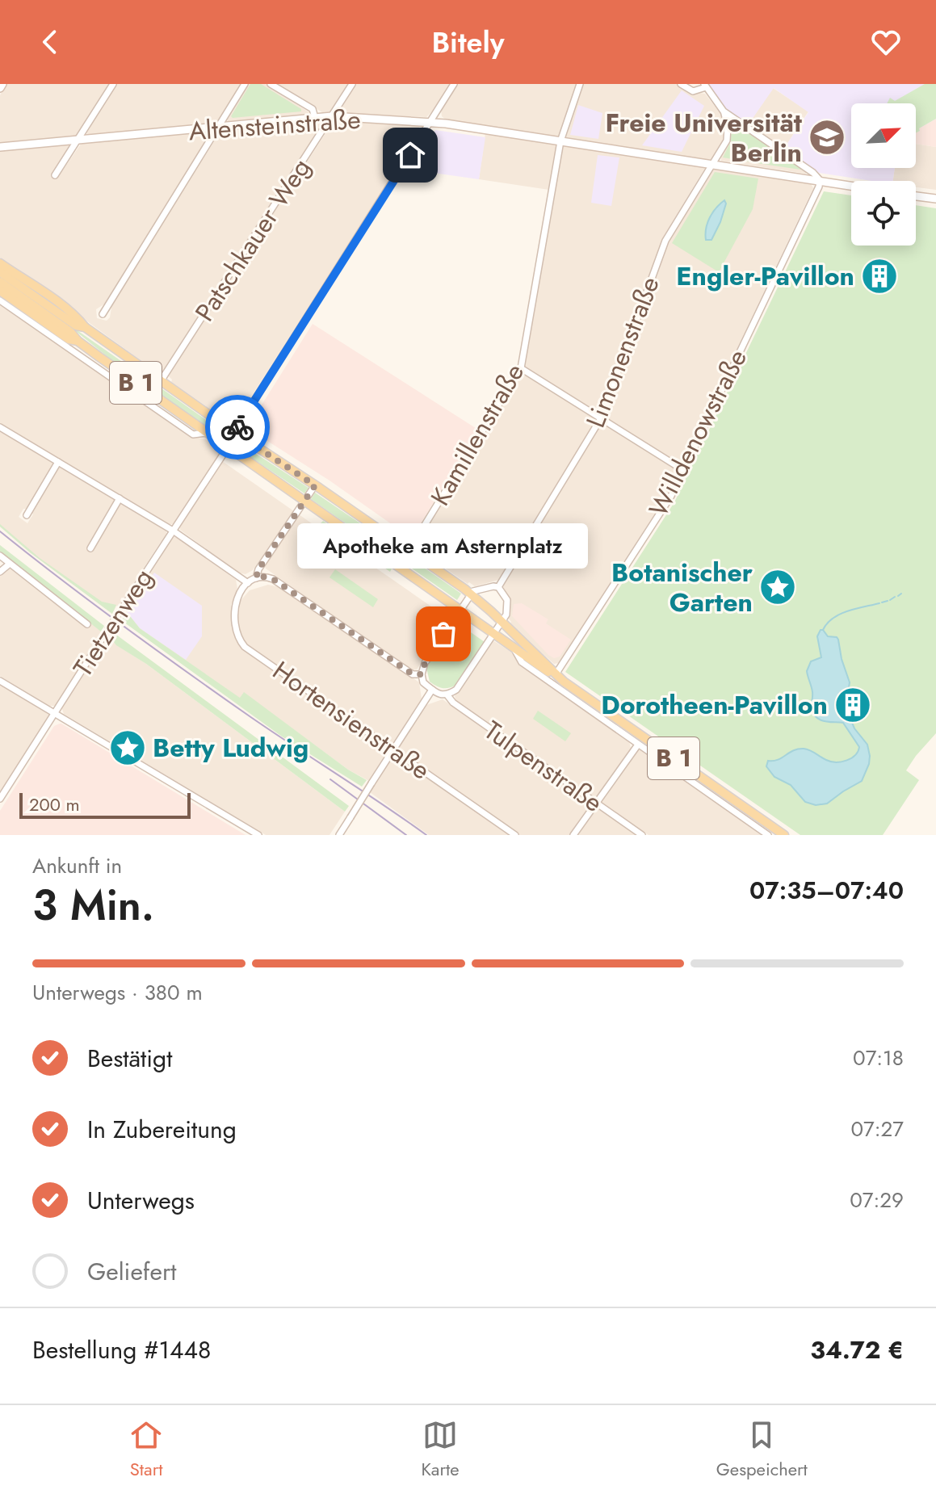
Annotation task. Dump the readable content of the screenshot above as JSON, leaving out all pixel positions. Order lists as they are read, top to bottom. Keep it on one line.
{"streets":{"main road":["Altensteinstraße","B 1"],"street":["Patschkauer Weg","Limonenstraße","Willdenowstraße","Kamillenstraße","Tietzenweg","Hortensienstraße","Tulpenstraße"]},"crossings":[["Altensteinstraße","Patschkauer Weg"],["Altensteinstraße","Limonenstraße"],["Altensteinstraße","Willdenowstraße"],["Altensteinstraße","Kamillenstraße"],["Altensteinstraße","Tietzenweg"],["Patschkauer Weg","B 1"],["B 1","Willdenowstraße"],["B 1","Kamillenstraße"],["B 1","Tietzenweg"]],"places":{"school or university":["Freie Universität Berlin"],"building":["Engler-Pavillon","Dorotheen-Pavillon"],"place":["Botanischer Garten","Betty Ludwig"],"other":["Apotheke am Asternplatz"]},"scale_bar":"200 m","north":"top right","page":{"header":"Bitely","bubble":"Apotheke am Asternplatz","scale":"200 m","heading":["3 Min.","Ankunft in","07:35–07:40"],"panel":["Bestellung #1448","34.72 €"],"bar":"Unterwegs · 380 m","list":[["Bestätigt","07:18"],["In Zubereitung","07:27"],["Unterwegs","07:29"],"Geliefert"],"tabs":["Start","Karte","Gespeichert"]}}
